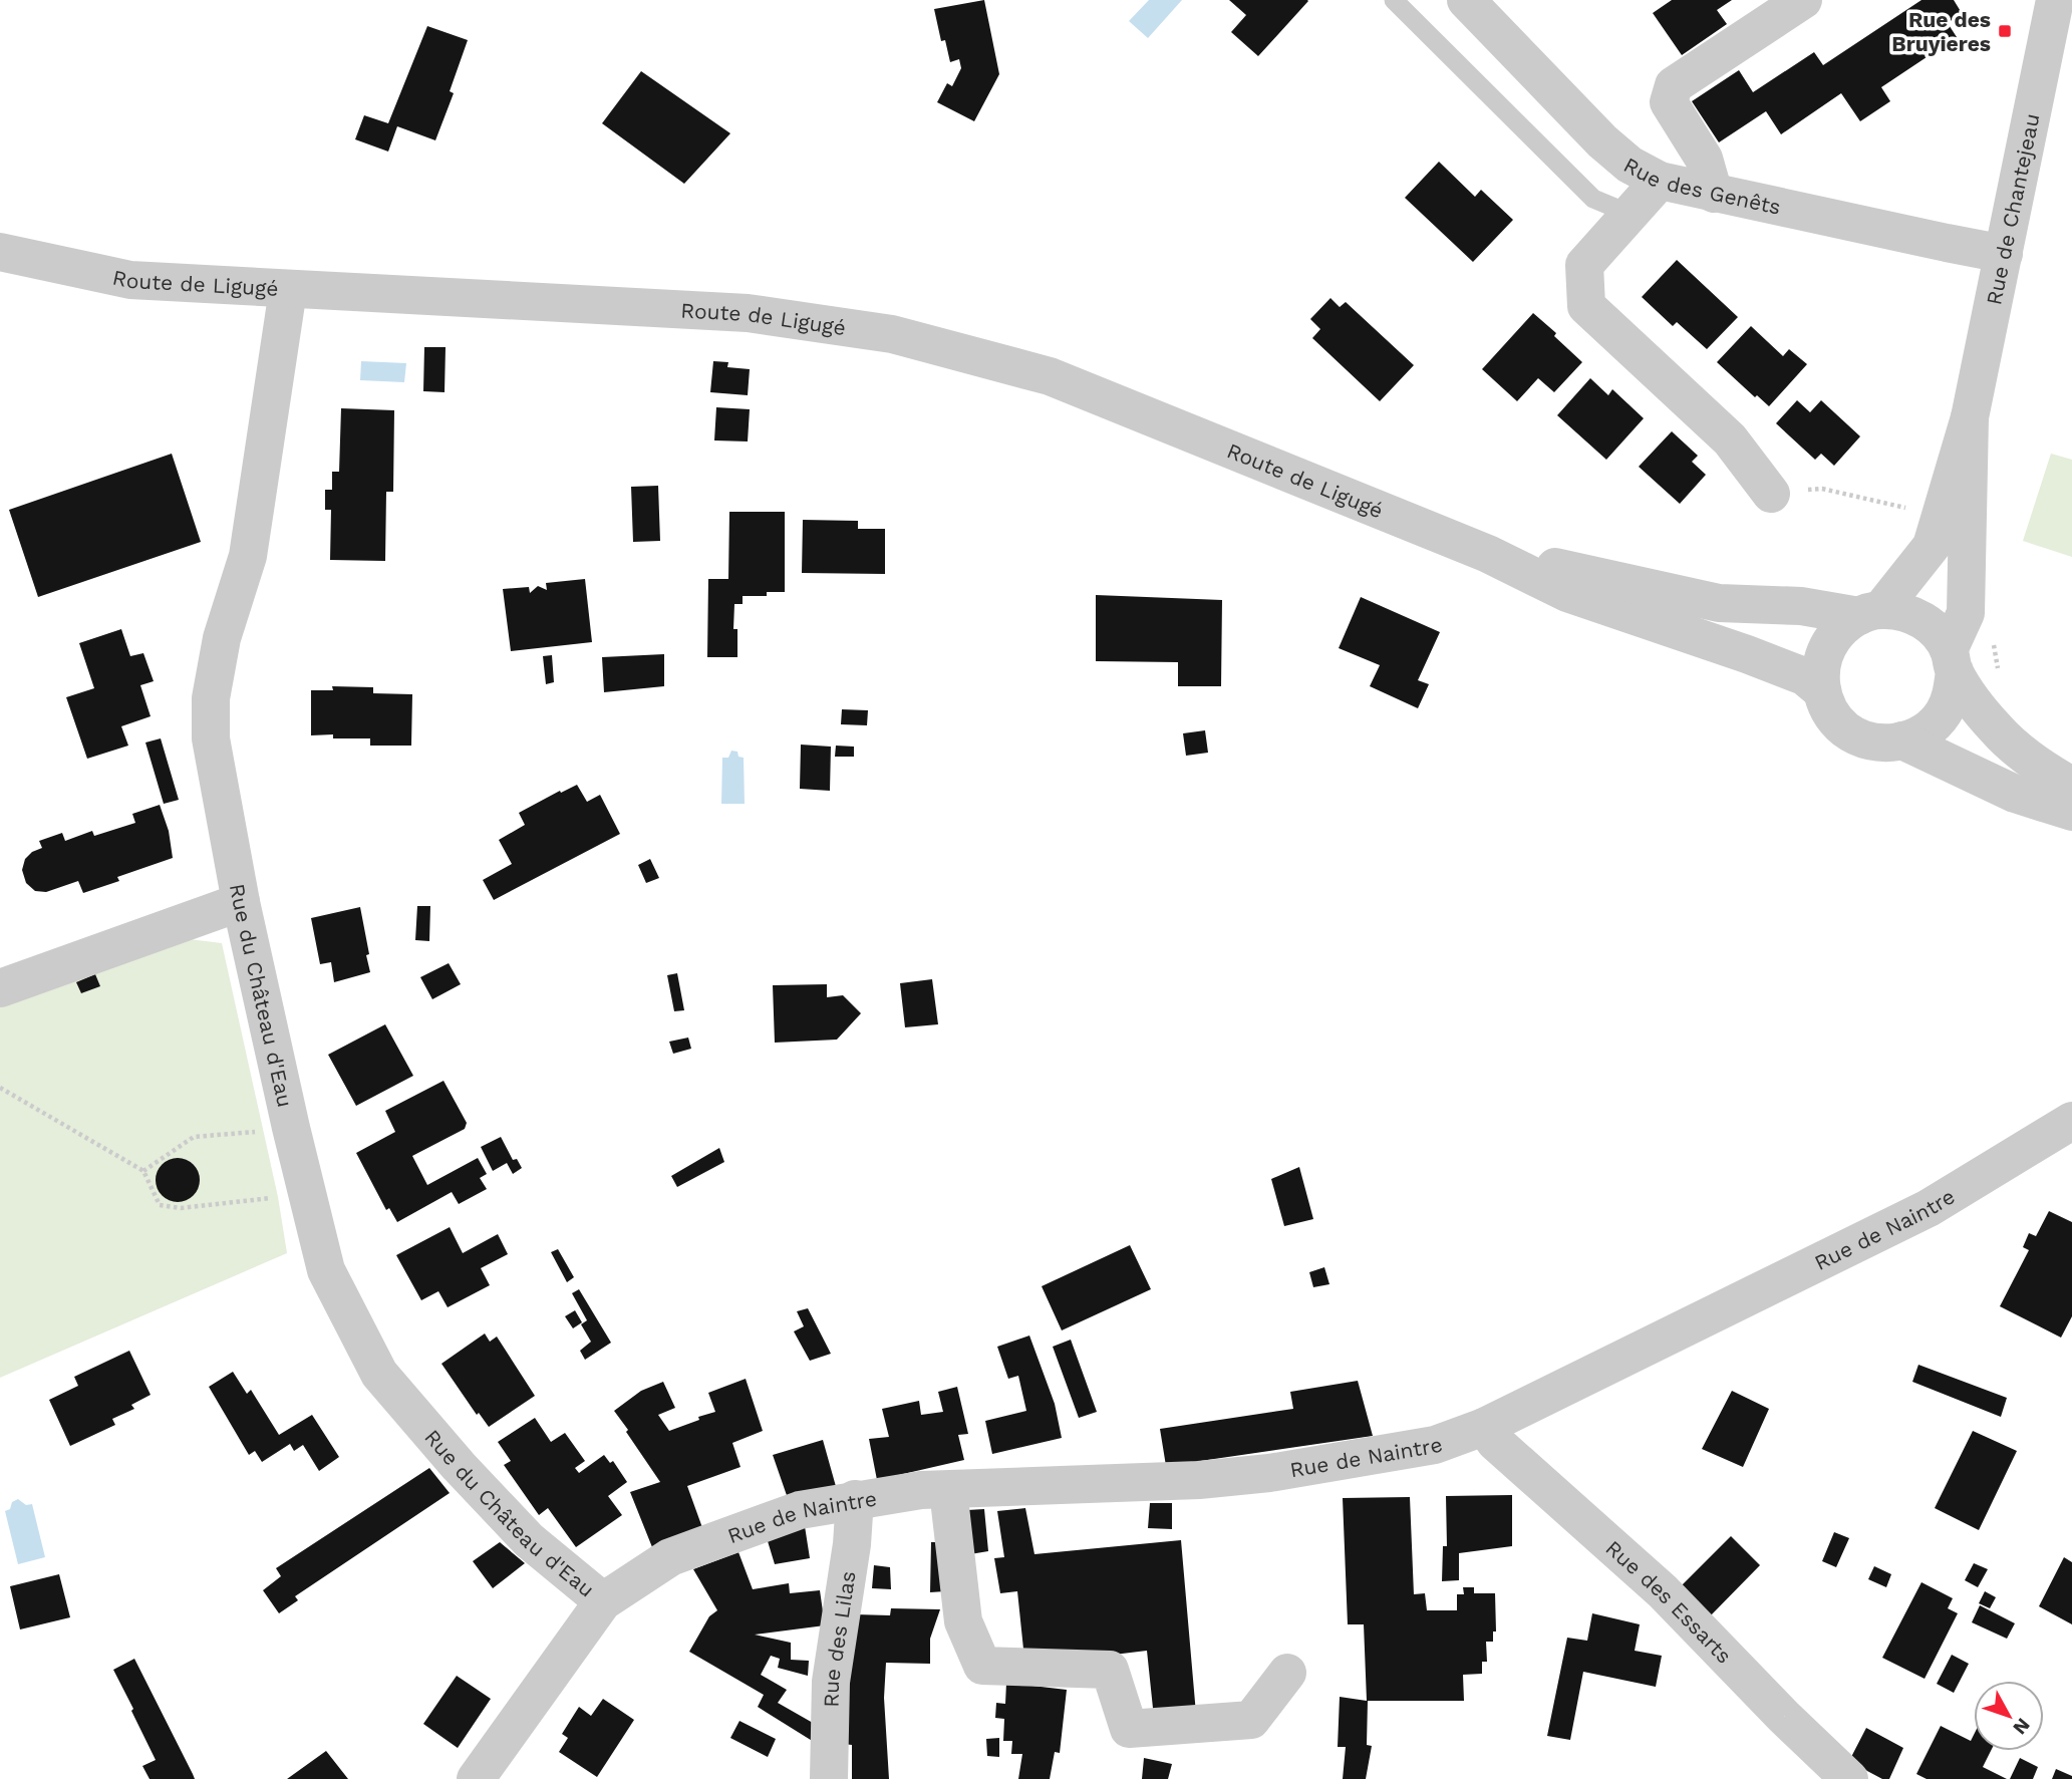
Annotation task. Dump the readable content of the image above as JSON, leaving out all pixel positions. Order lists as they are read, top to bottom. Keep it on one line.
{"streets":{"street":["Rue des Genêts","Rue de Chantejeau","Route de Ligugé","Rue du Château d'Eau","Rue de Naintre","Rue des Essarts","Rue des Lilas"]},"crossings":[["Rue des Genêts","Rue de Chantejeau"],["Rue de Chantejeau","Route de Ligugé"],["Route de Ligugé","Rue du Château d'Eau"],["Rue du Château d'Eau","Rue de Naintre"],["Rue de Naintre","Rue des Essarts"],["Rue de Naintre","Rue des Lilas"]],"places":{"transit":["Rue des Bruyieres"]},"north":"bottom right"}
